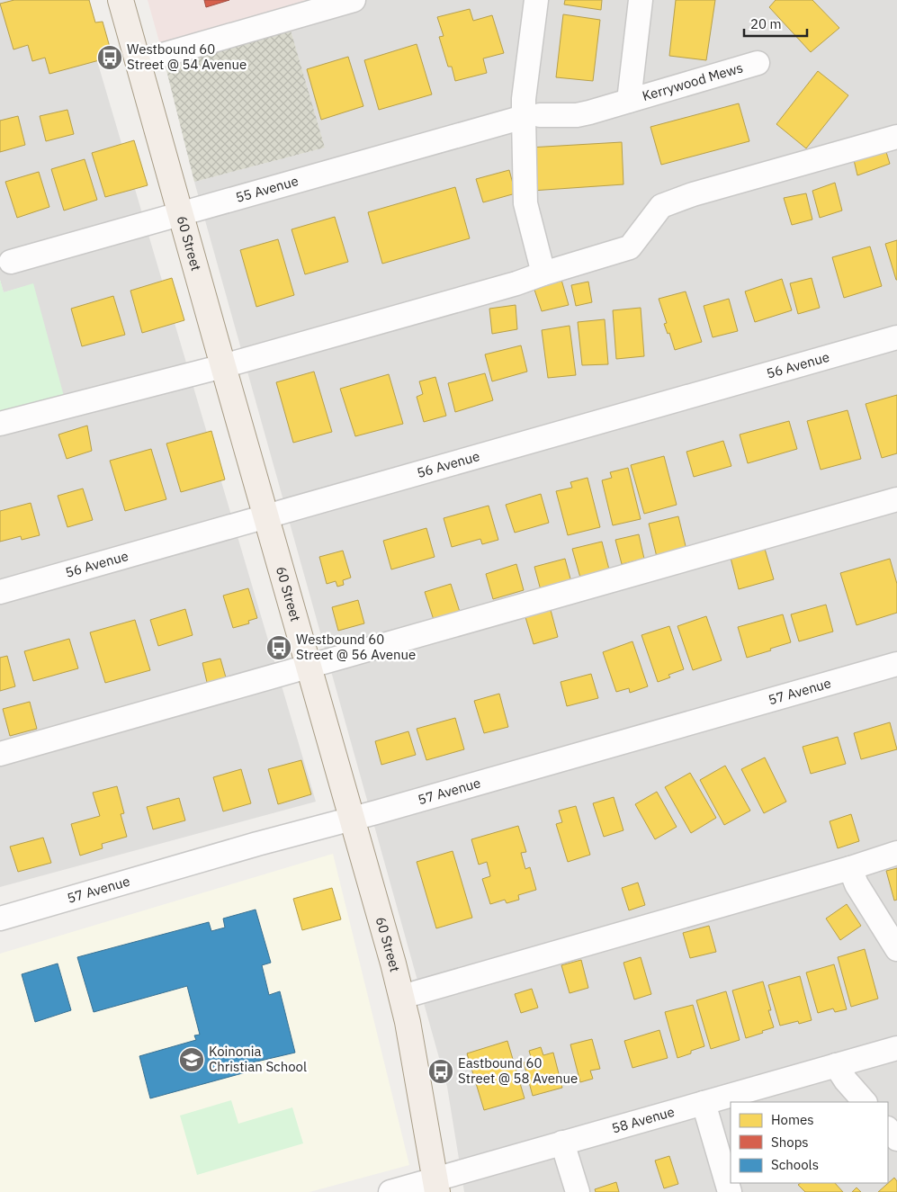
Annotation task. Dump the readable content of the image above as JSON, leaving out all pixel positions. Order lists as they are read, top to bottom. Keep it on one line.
{"streets":{"main road":["60 Street"],"street":["Kerrywood Mews","55 Avenue","56 Avenue","57 Avenue","58 Avenue"]},"crossings":[["Kerrywood Mews","55 Avenue"],["55 Avenue","60 Street"],["60 Street","56 Avenue"],["60 Street","57 Avenue"],["60 Street","58 Avenue"]],"places":{"bus stop":["Westbound 60 Street @ 54 Avenue","Westbound 60 Street @ 56 Avenue","Eastbound 60 Street @ 58 Avenue"],"school or university":["Koinonia Christian School"]},"legend":["Homes","Shops","Schools"],"scale_bar":"20 m"}
